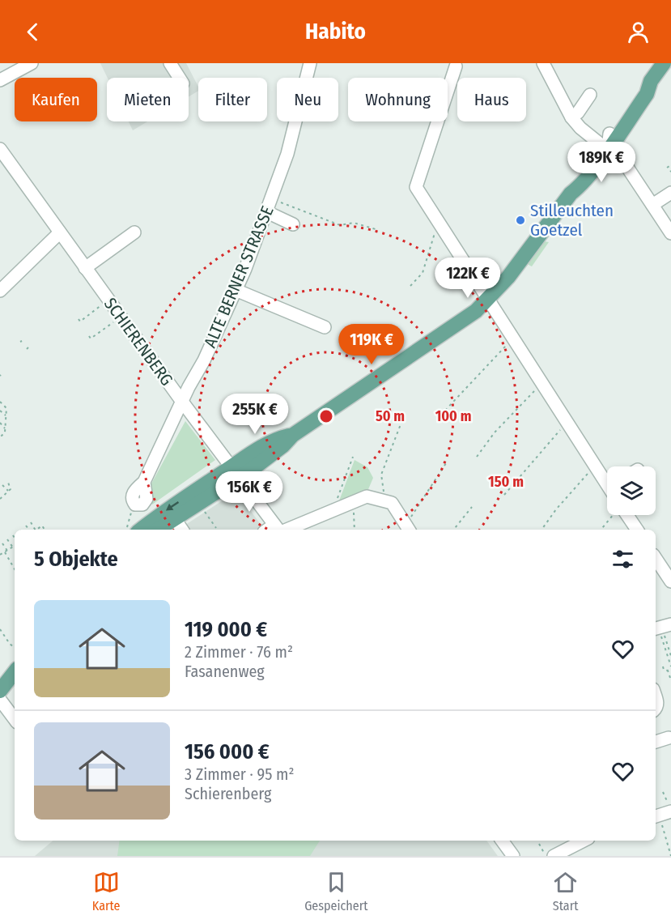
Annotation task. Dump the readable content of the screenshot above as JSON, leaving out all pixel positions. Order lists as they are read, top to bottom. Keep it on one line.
{"streets":{"street":["ALTE BERNER STRASSE","SCHIERENBERG"]},"crossings":[["ALTE BERNER STRASSE","SCHIERENBERG"]],"places":["Stilleuchten Goetzel"],"page":{"header":"Habito","chip":["Kaufen","Mieten","Filter","Neu","Wohnung","Haus"],"price":["189K €","122K €","119K €","255K €","156K €"],"heading":"5 Objekte","list":[{"name":"119 000 €","note":"2 Zimmer · 76 m² · Fasanenweg"},{"name":"156 000 €","note":"3 Zimmer · 95 m² · Schierenberg"}],"tabs":["Karte","Gespeichert","Start"]},"rings":["50 m","100 m","150 m"]}
